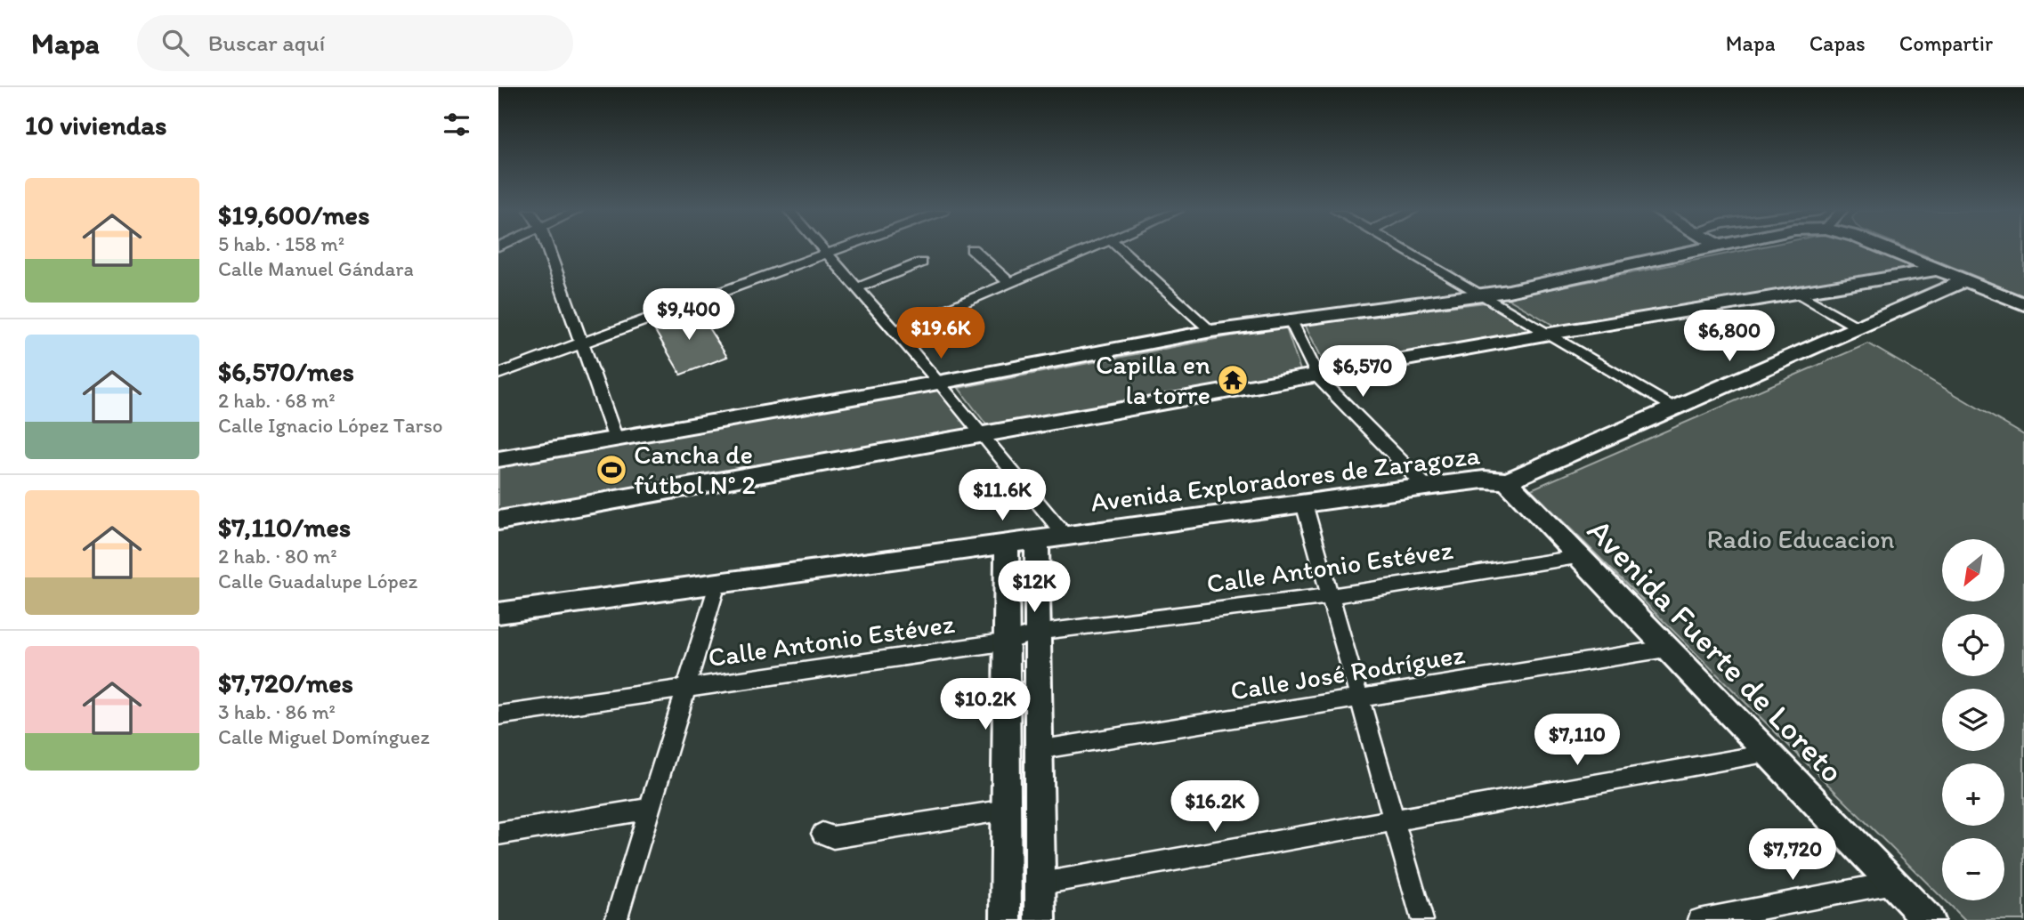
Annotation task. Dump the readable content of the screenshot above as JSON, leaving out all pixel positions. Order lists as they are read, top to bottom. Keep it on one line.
{"streets":{"street":["Avenida Exploradores de Zaragoza","Calle Antonio Estévez","Avenida Fuerte de Loreto","Calle José Rodríguez"]},"crossings":[["Avenida Exploradores de Zaragoza","Avenida Fuerte de Loreto"],["Calle Antonio Estévez","Avenida Fuerte de Loreto"],["Avenida Fuerte de Loreto","Calle José Rodríguez"]],"parks":["Radio Educacion"],"places":{"temple":["Capilla en la torre"],"sports":["Cancha de fútbol N° 2"]},"north":"bottom left","page":{"header":"Mapa","search":"Buscar aquí","nav":["Mapa","Capas","Compartir"],"heading":"10 viviendas","list":[{"name":"$19,600/mes","note":"5 hab. · 158 m² · Calle Manuel Gándara"},{"name":"$6,570/mes","note":"2 hab. · 68 m² · Calle Ignacio López Tarso"},{"name":"$7,110/mes","note":"2 hab. · 80 m² · Calle Guadalupe López"},{"name":"$7,720/mes","note":"3 hab. · 86 m² · Calle Miguel Domínguez"}],"price":["$9,400","$19.6K","$6,800","$6,570","$11.6K","$12K","$10.2K","$7,110","$16.2K","$7,720"],"map_buttons":["+","−"]}}
